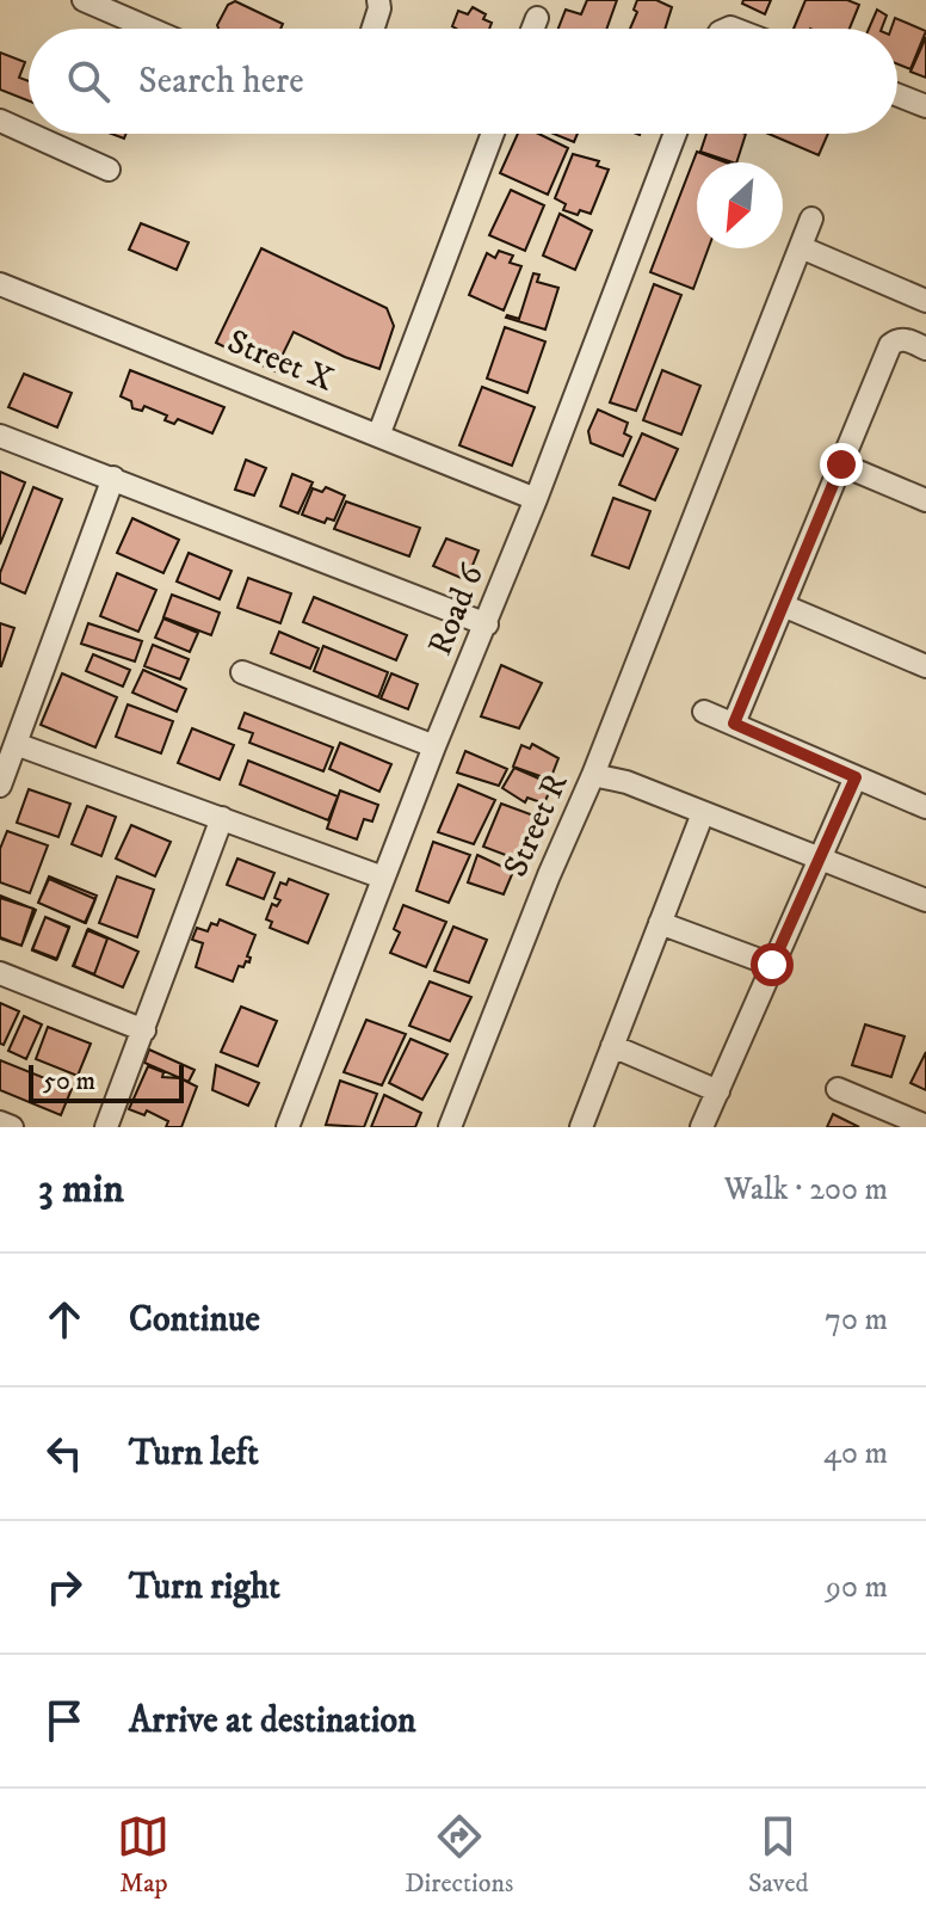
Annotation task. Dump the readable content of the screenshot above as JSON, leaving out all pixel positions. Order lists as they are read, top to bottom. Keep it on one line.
{"streets":{"street":["Street X","Road 6","Street R"]},"crossings":[["Street X","Road 6"]],"scale_bar":"50 m","north":"bottom left","page":{"search":"Search here","scale":"50 m","heading":["3 min","Walk · 200 m"],"list":[["Continue","70 m"],["Turn left","40 m"],["Turn right","90 m"],"Arrive at destination"],"nav":["Map","Directions","Saved"]}}
